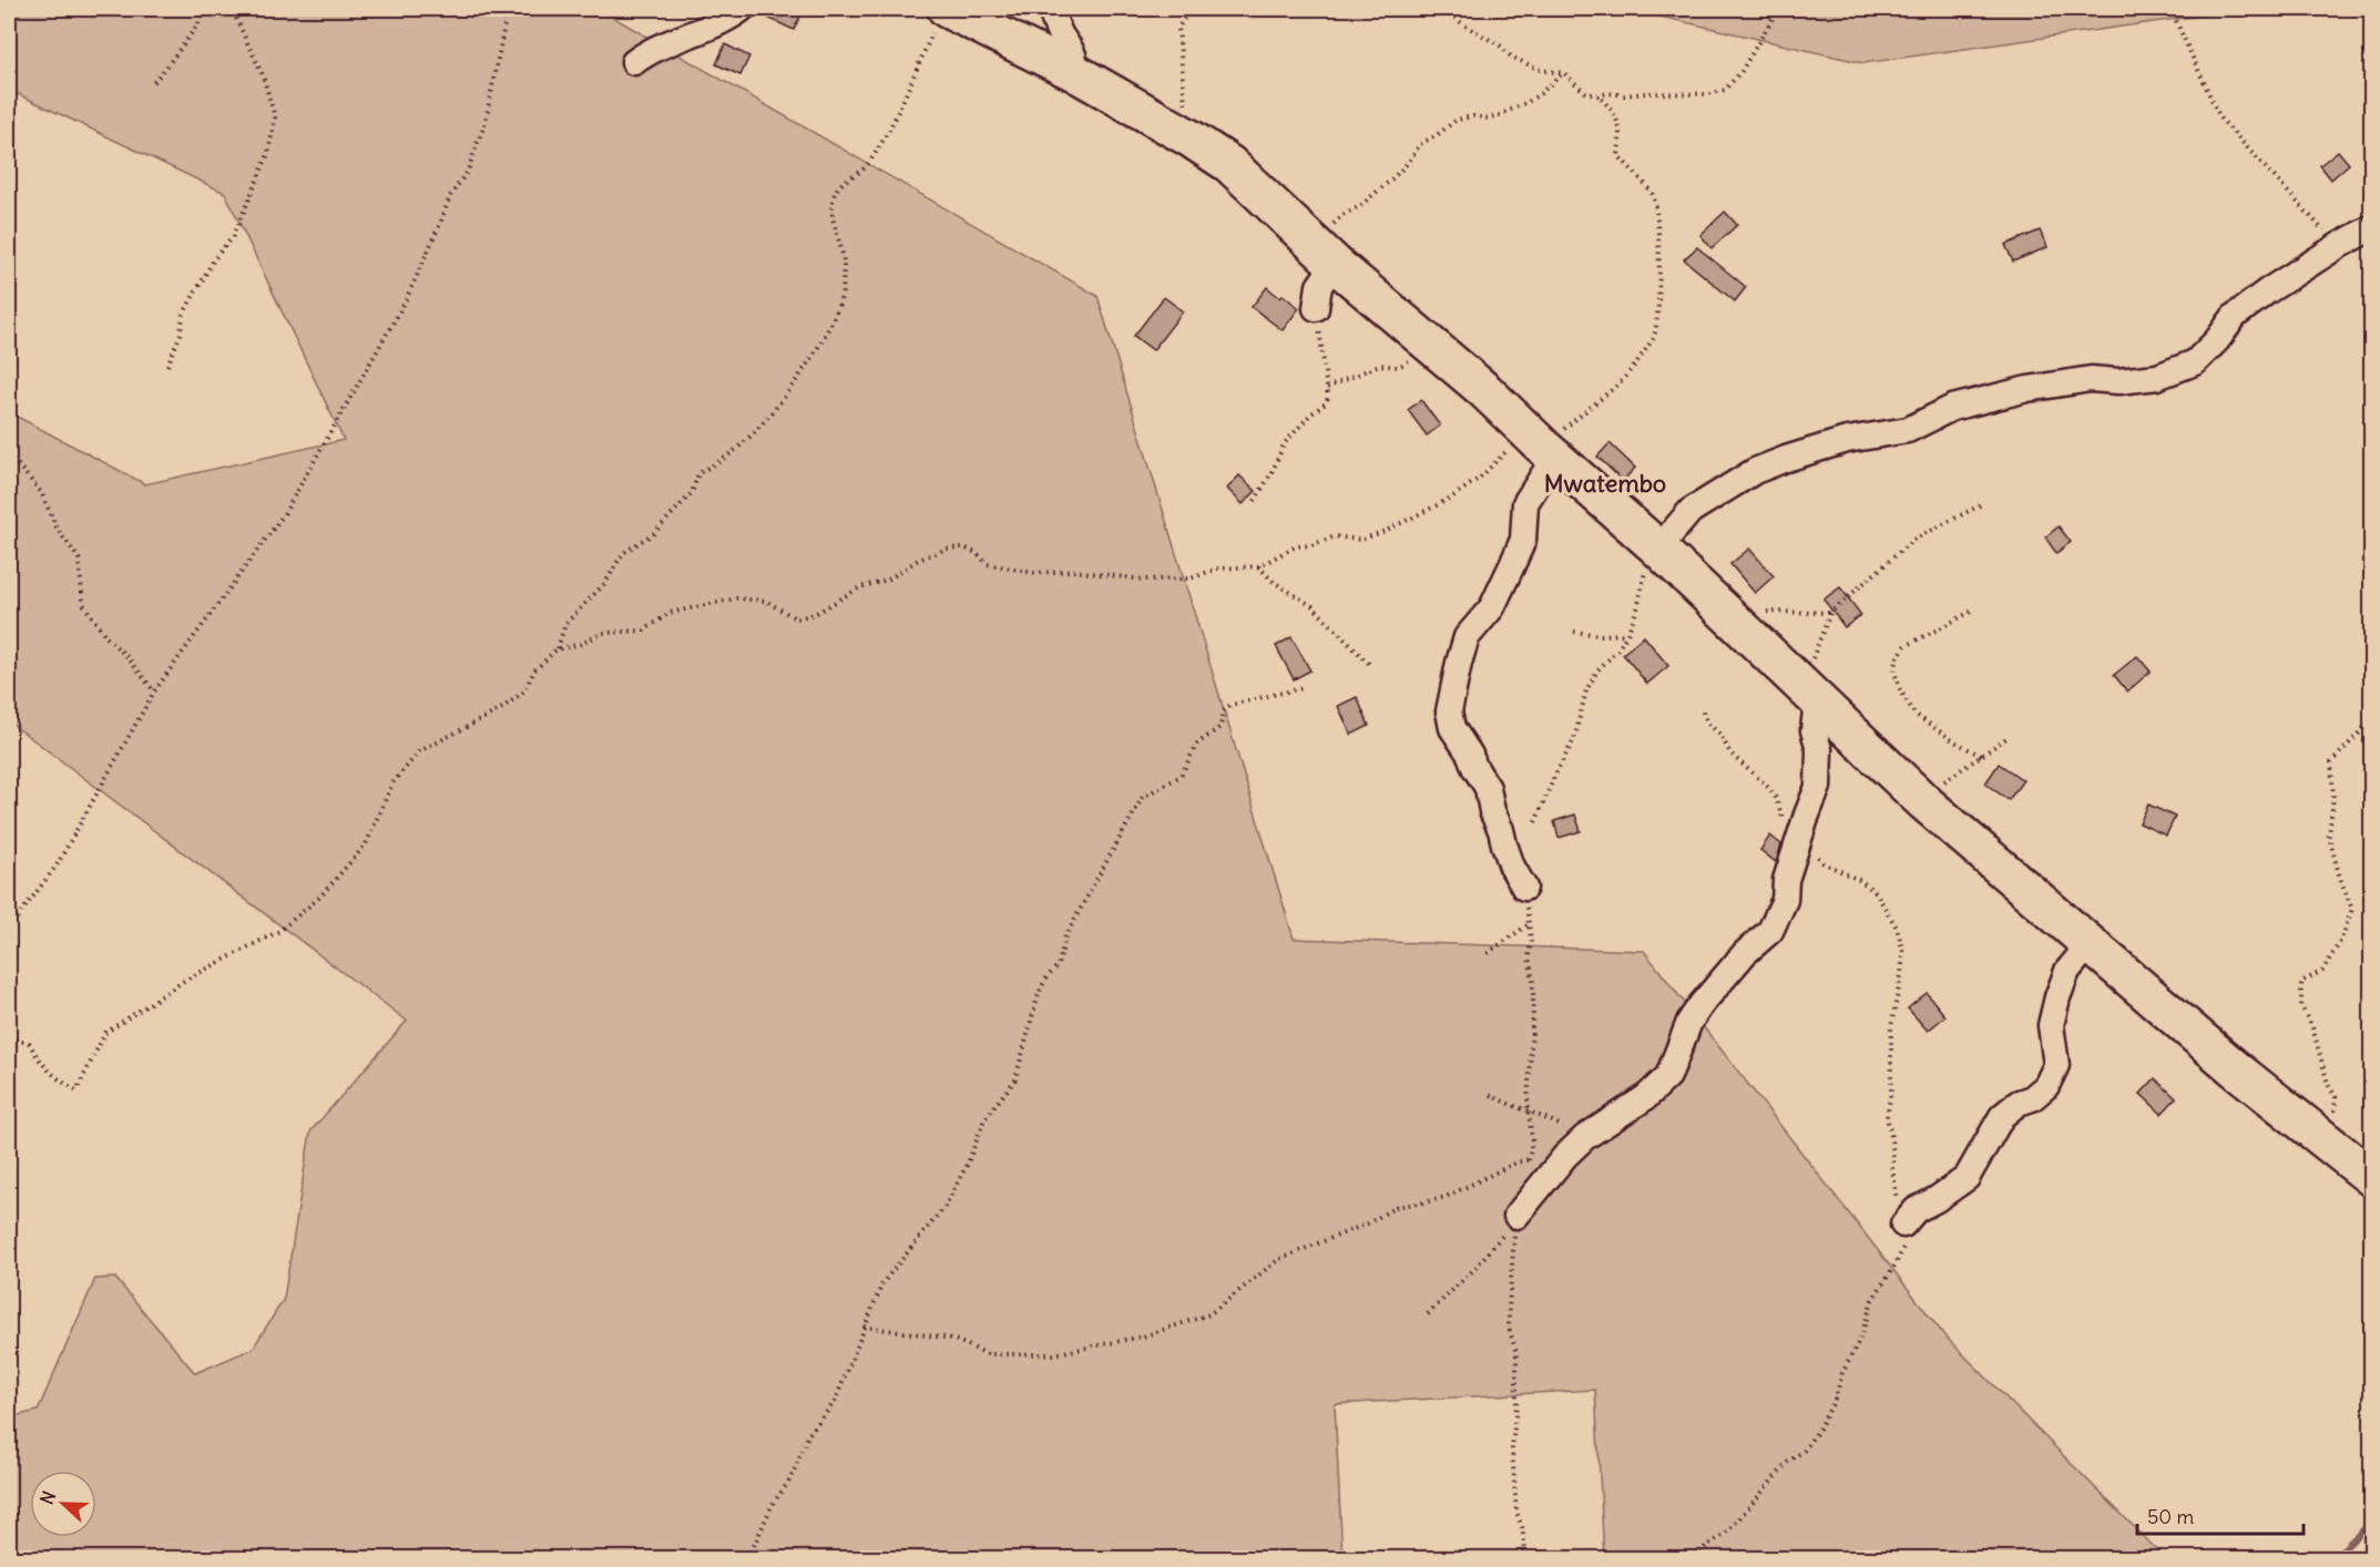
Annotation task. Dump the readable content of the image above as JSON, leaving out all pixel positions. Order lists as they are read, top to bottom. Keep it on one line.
{"districts":["Mwatembo"],"scale_bar":"50 m","north":"left"}
